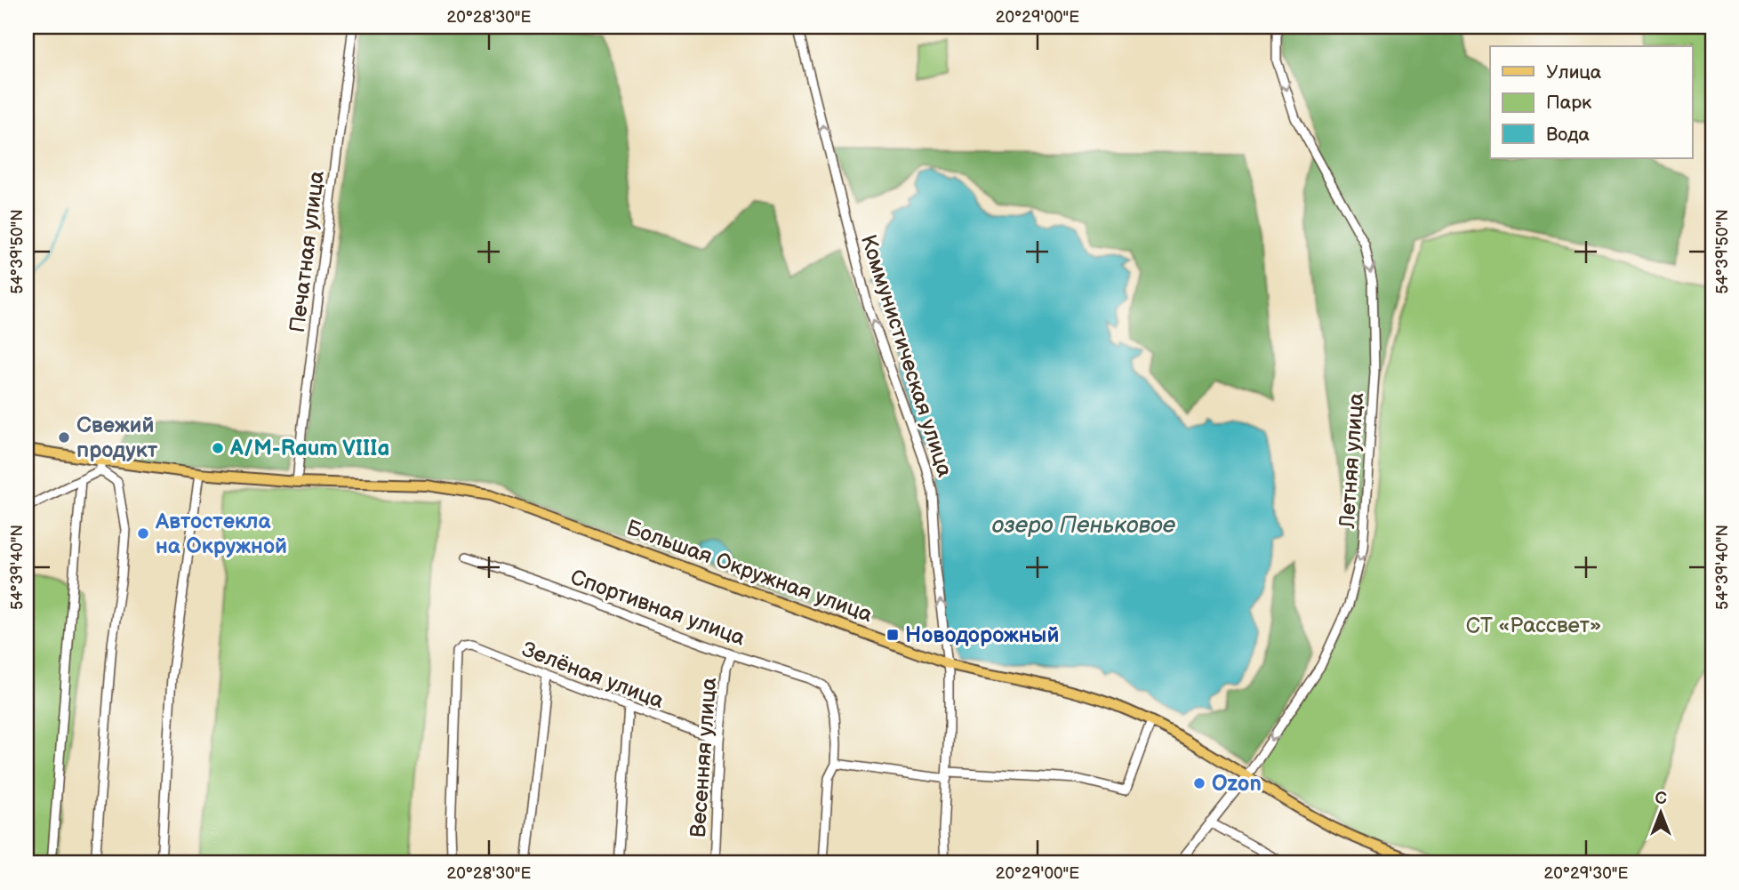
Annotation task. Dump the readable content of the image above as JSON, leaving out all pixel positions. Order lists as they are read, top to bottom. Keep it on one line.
{"streets":{"main road":["Большая Окружная улица"],"street":["Печатная улица","Коммунистическая улица","Летняя улица","Спортивная улица","Зелёная улица","Весенняя улица"]},"crossings":[["Печатная улица","Большая Окружная улица"],["Коммунистическая улица","Большая Окружная улица"],["Летняя улица","Большая Окружная улица"],["Спортивная улица","Весенняя улица"],["Зелёная улица","Весенняя улица"]],"one_way":["Коммунистическая улица","Летняя улица"],"water":["озеро Пеньковое"],"parks":["СТ «Рассвет»"],"places":{"other":["Свежий продукт","A/M-Raum VIIIa","Автостекла на Окружной","Ozon"],"transit":["Новодорожный"]},"legend":["Улица","Парк","Вода"],"north":"top","coordinates":["20°28'30\"E","20°29'00\"E","54°39'50\"N","54°39'40\"N","20°29'30\"E"]}
